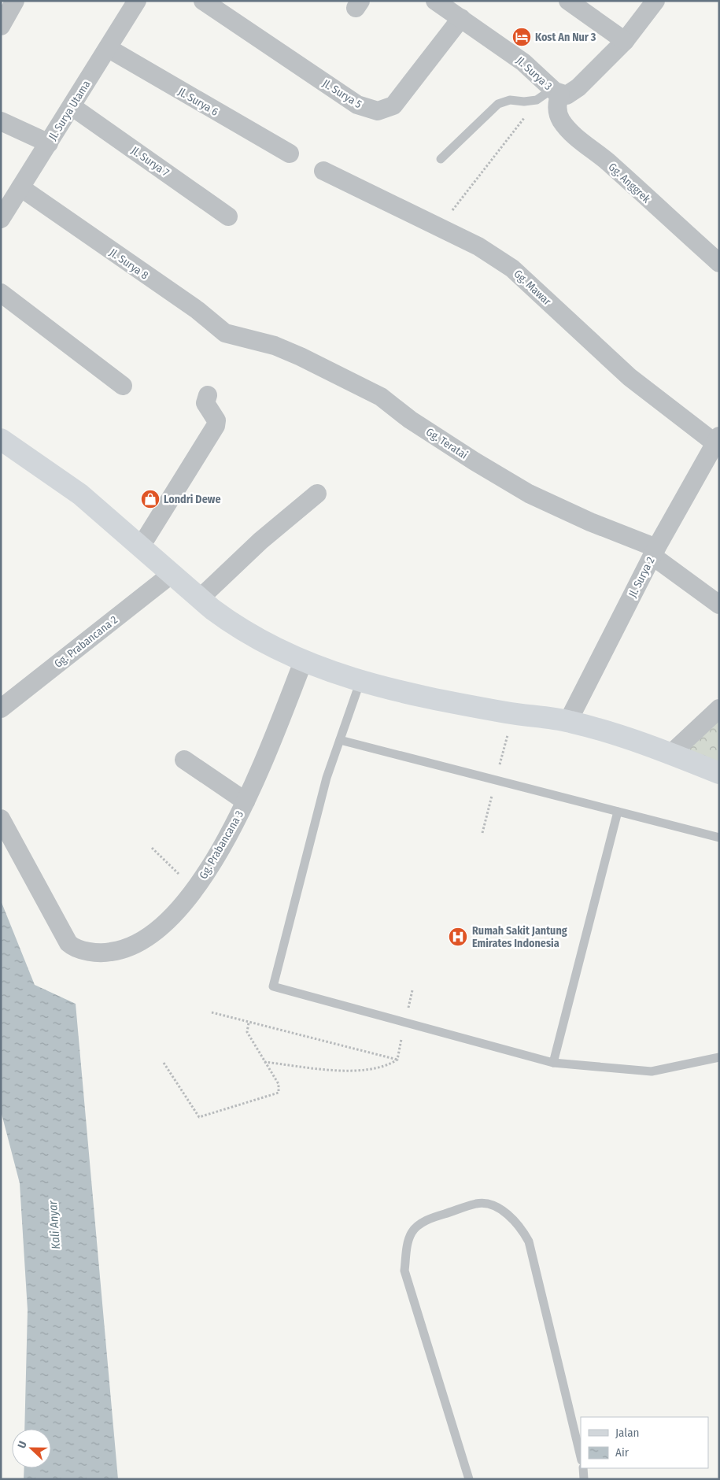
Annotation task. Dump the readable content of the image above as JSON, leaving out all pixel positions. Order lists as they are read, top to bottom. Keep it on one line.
{"streets":{"street":["Jl. Surya 3","Jl. Surya 5","Jl. Surya 6","Jl. Surya Utama","Jl. Surya 7","Gg. Anggrek","Jl. Surya 8","Gg. Mawar","Gg. Teratai","Jl. Surya 2","Gg. Prabancana 2","Gg. Prabancana 3"]},"crossings":[["Jl. Surya 3","Jl. Surya 5"],["Jl. Surya 3","Gg. Anggrek"],["Jl. Surya 6","Jl. Surya Utama"],["Jl. Surya Utama","Jl. Surya 7"],["Jl. Surya Utama","Jl. Surya 8"],["Jl. Surya 8","Gg. Teratai"],["Gg. Mawar","Jl. Surya 2"],["Gg. Teratai","Jl. Surya 2"]],"water":["Kali Anyar"],"places":{"hotel":["Kost An Nur 3"],"shop":["Londri Dewe"],"hospital":["Rumah Sakit Jantung Emirates Indonesia"]},"legend":["Jalan","Air"],"north":"left"}
